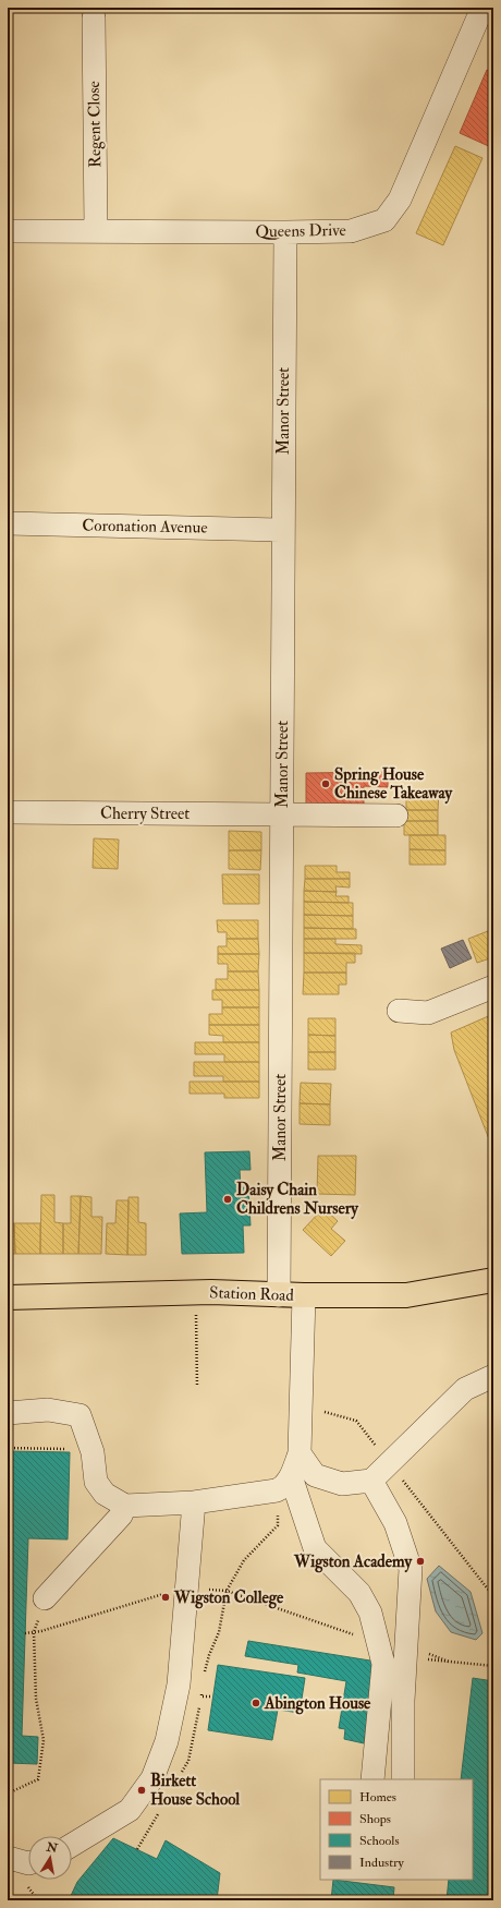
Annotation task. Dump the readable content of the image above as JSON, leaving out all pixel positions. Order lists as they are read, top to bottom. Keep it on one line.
{"streets":{"main road":["Station Road"],"street":["Regent Close","Queens Drive","Manor Street","Coronation Avenue","Cherry Street"]},"crossings":[["Regent Close","Queens Drive"],["Queens Drive","Manor Street"],["Manor Street","Coronation Avenue"],["Manor Street","Cherry Street"],["Manor Street","Station Road"]],"places":["Spring House Chinese Takeaway","Daisy Chain Childrens Nursery","Wigston Academy","Wigston College","Abington House","Birkett House School"],"legend":["Homes","Shops","Schools","Industry"],"north":"top"}
